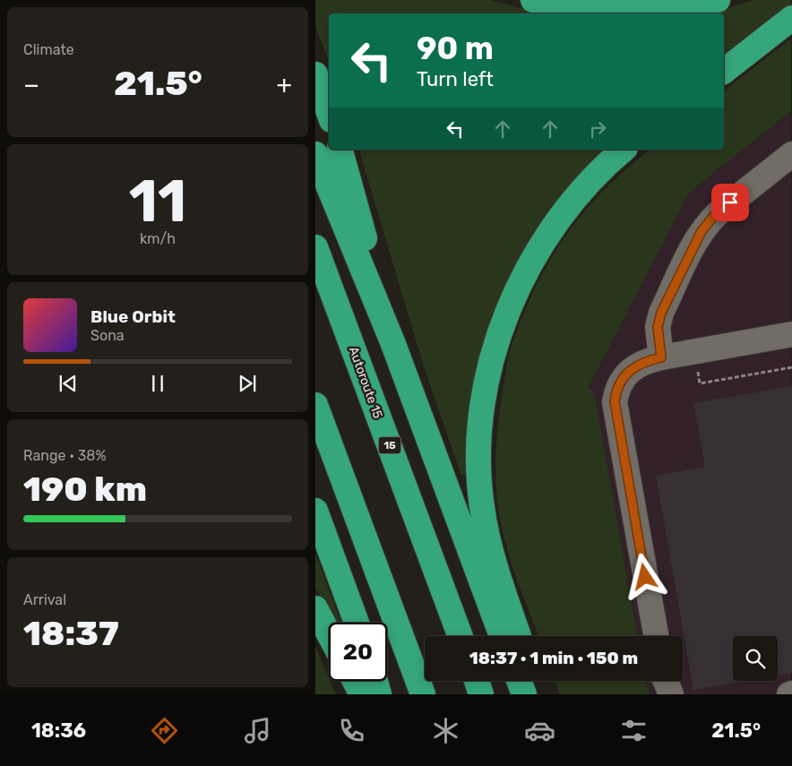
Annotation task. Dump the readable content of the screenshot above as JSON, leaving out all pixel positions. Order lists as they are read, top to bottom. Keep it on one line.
{"streets":{"highway":["Autoroute 15","15"]},"page":{"tile":["Climate",["11","km/h"],["Range · 38%","190 km"],["Arrival","18:37"]],"turn":["90 m","Turn left"],"heat":["−","21.5°","+"],"song":["Blue Orbit","Sona"],"limit":"20","trip":"18:37 · 1 min · 150 m","tabs":["18:36","21.5°"]}}
